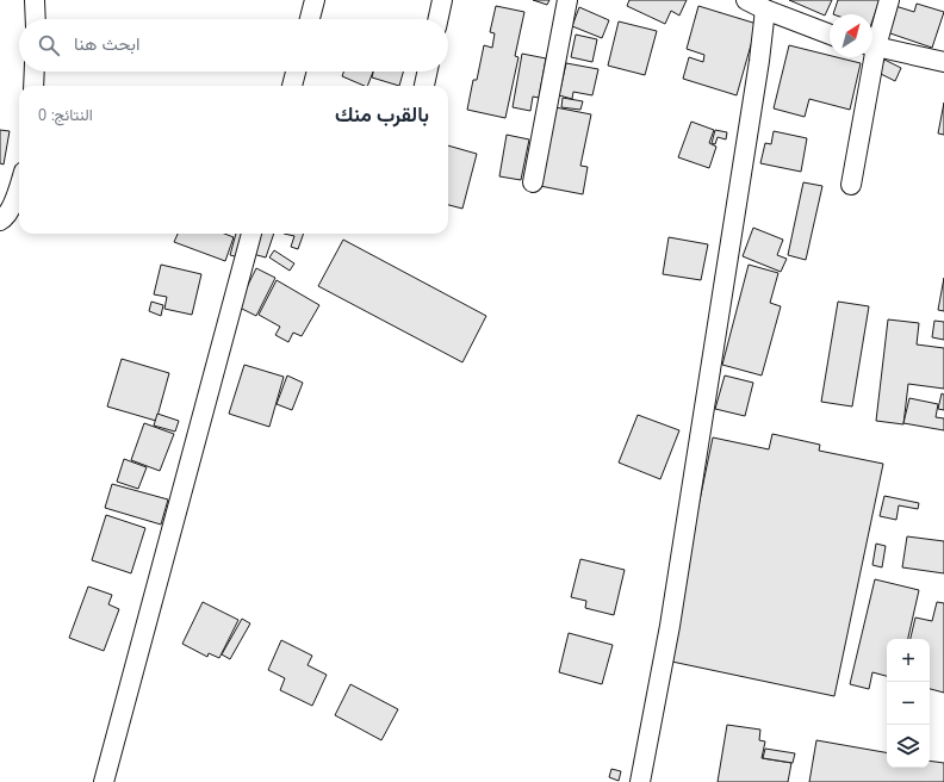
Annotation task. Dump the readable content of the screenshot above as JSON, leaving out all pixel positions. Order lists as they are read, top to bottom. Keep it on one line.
{"north":"top right","page":{"search":"ابحث هنا","heading":["بالقرب منك","النتائج: 0"],"map_buttons":["+","−"]}}
